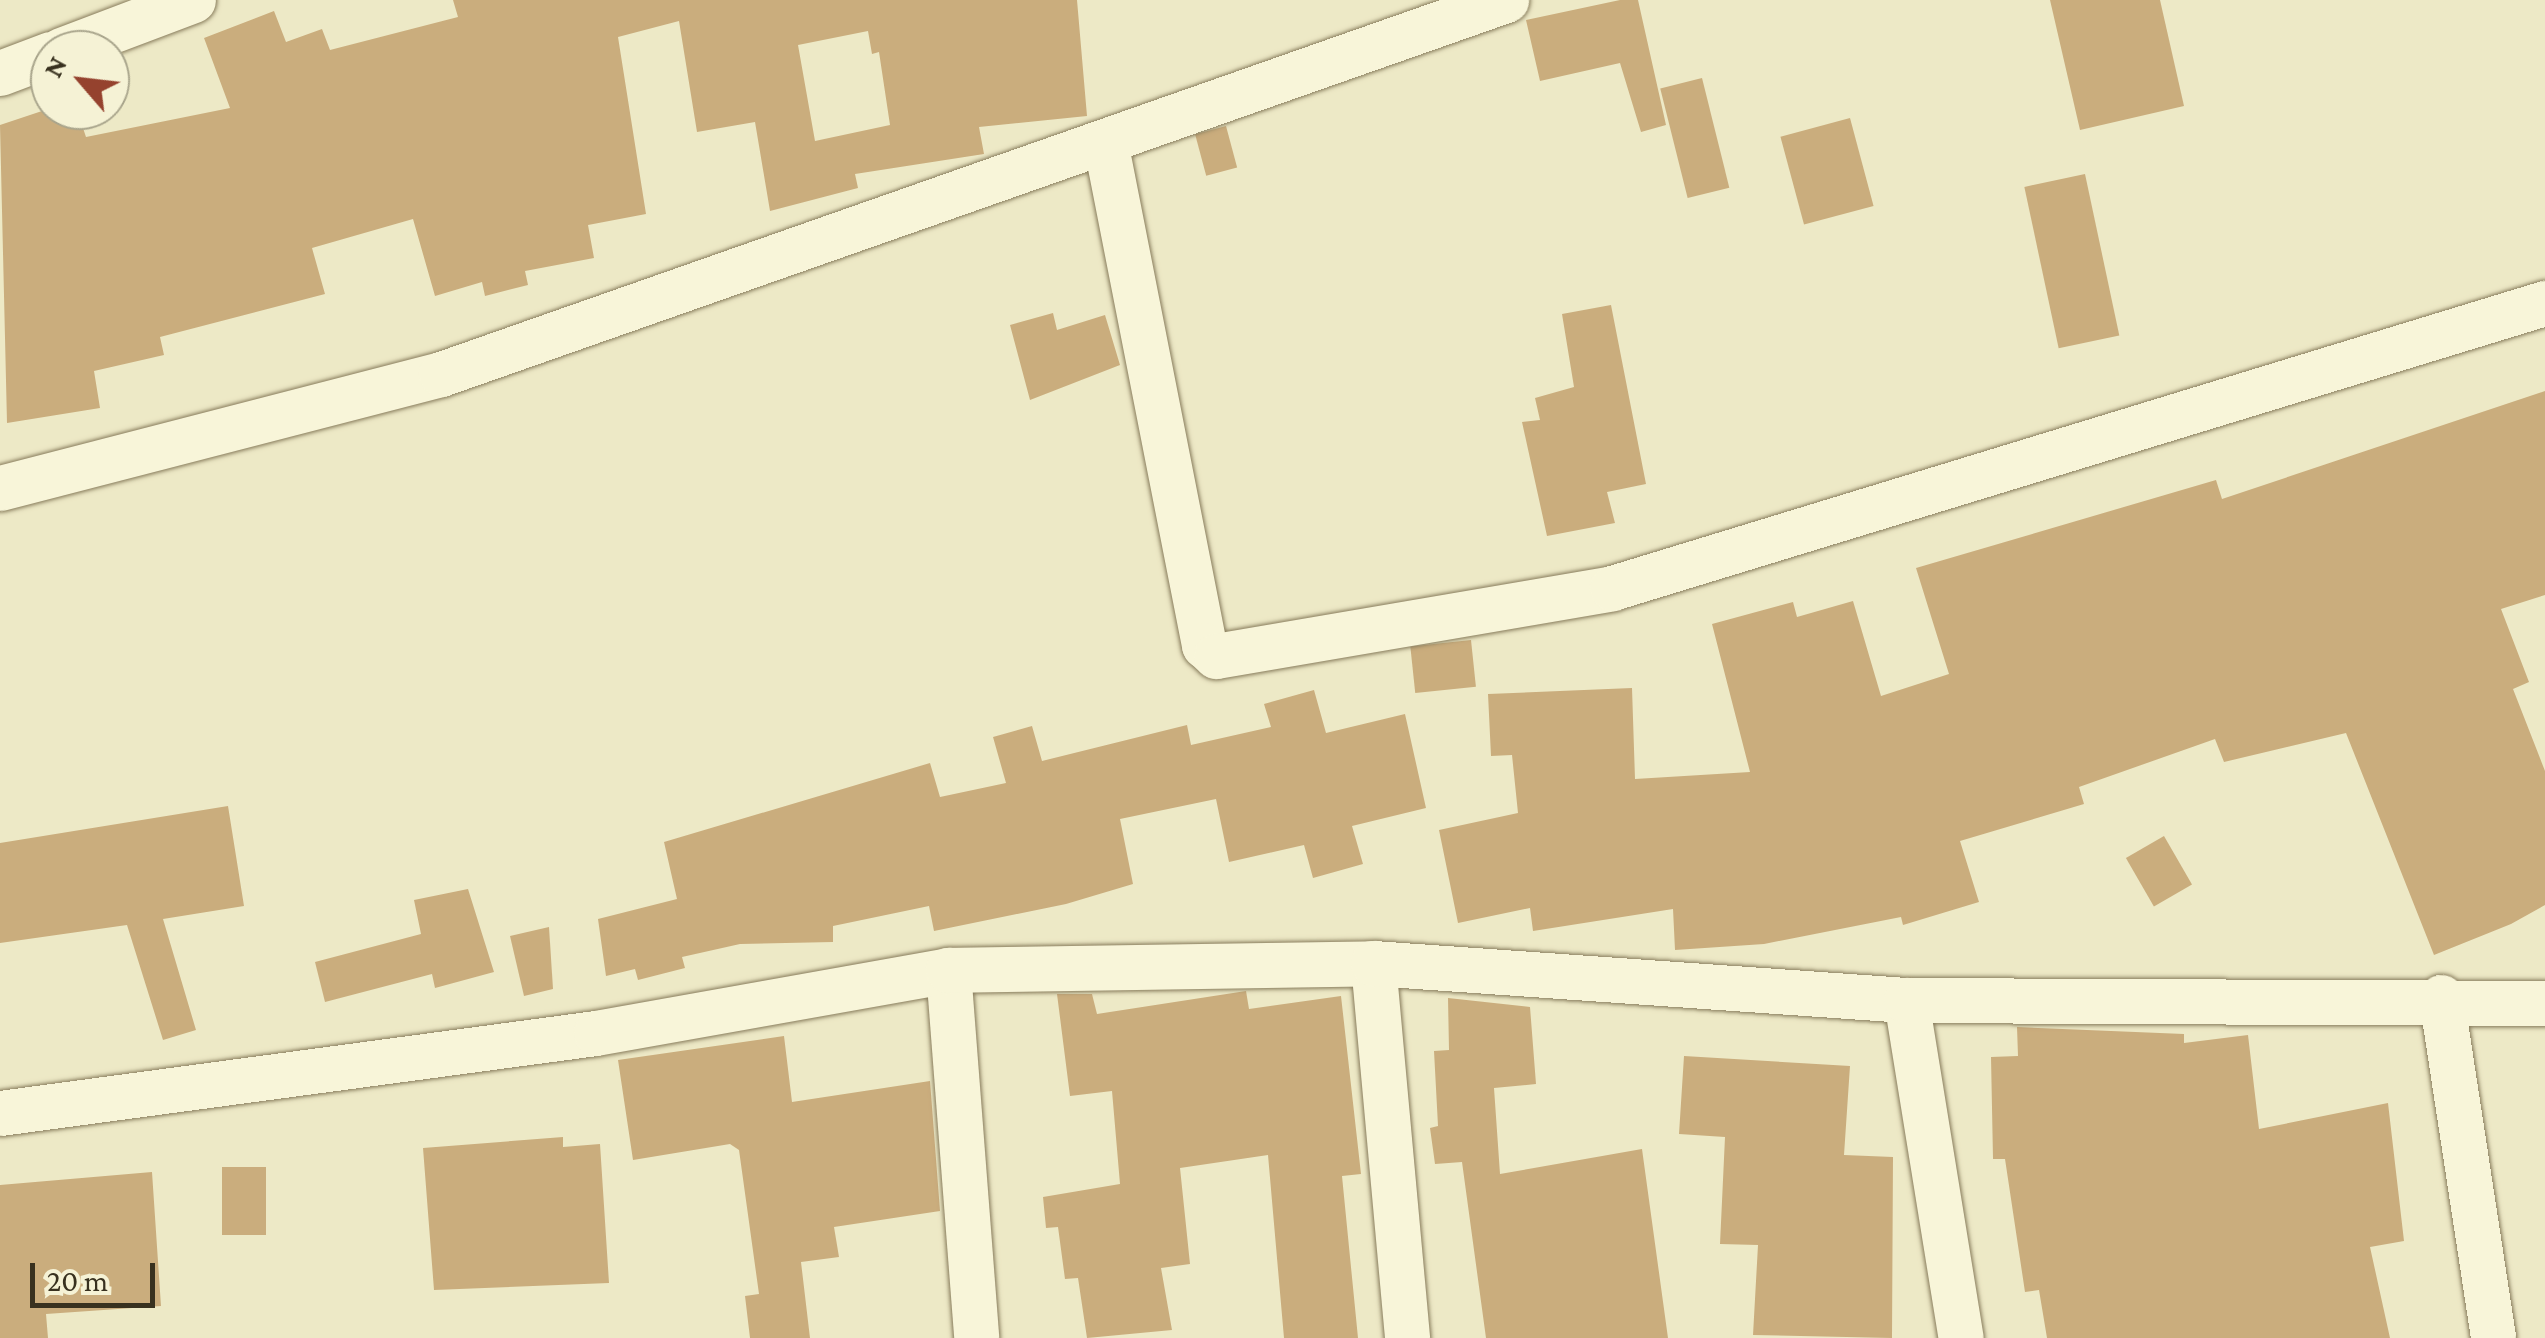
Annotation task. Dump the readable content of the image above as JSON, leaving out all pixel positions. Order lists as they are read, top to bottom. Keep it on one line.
{"scale_bar":"20 m","north":"top left"}
